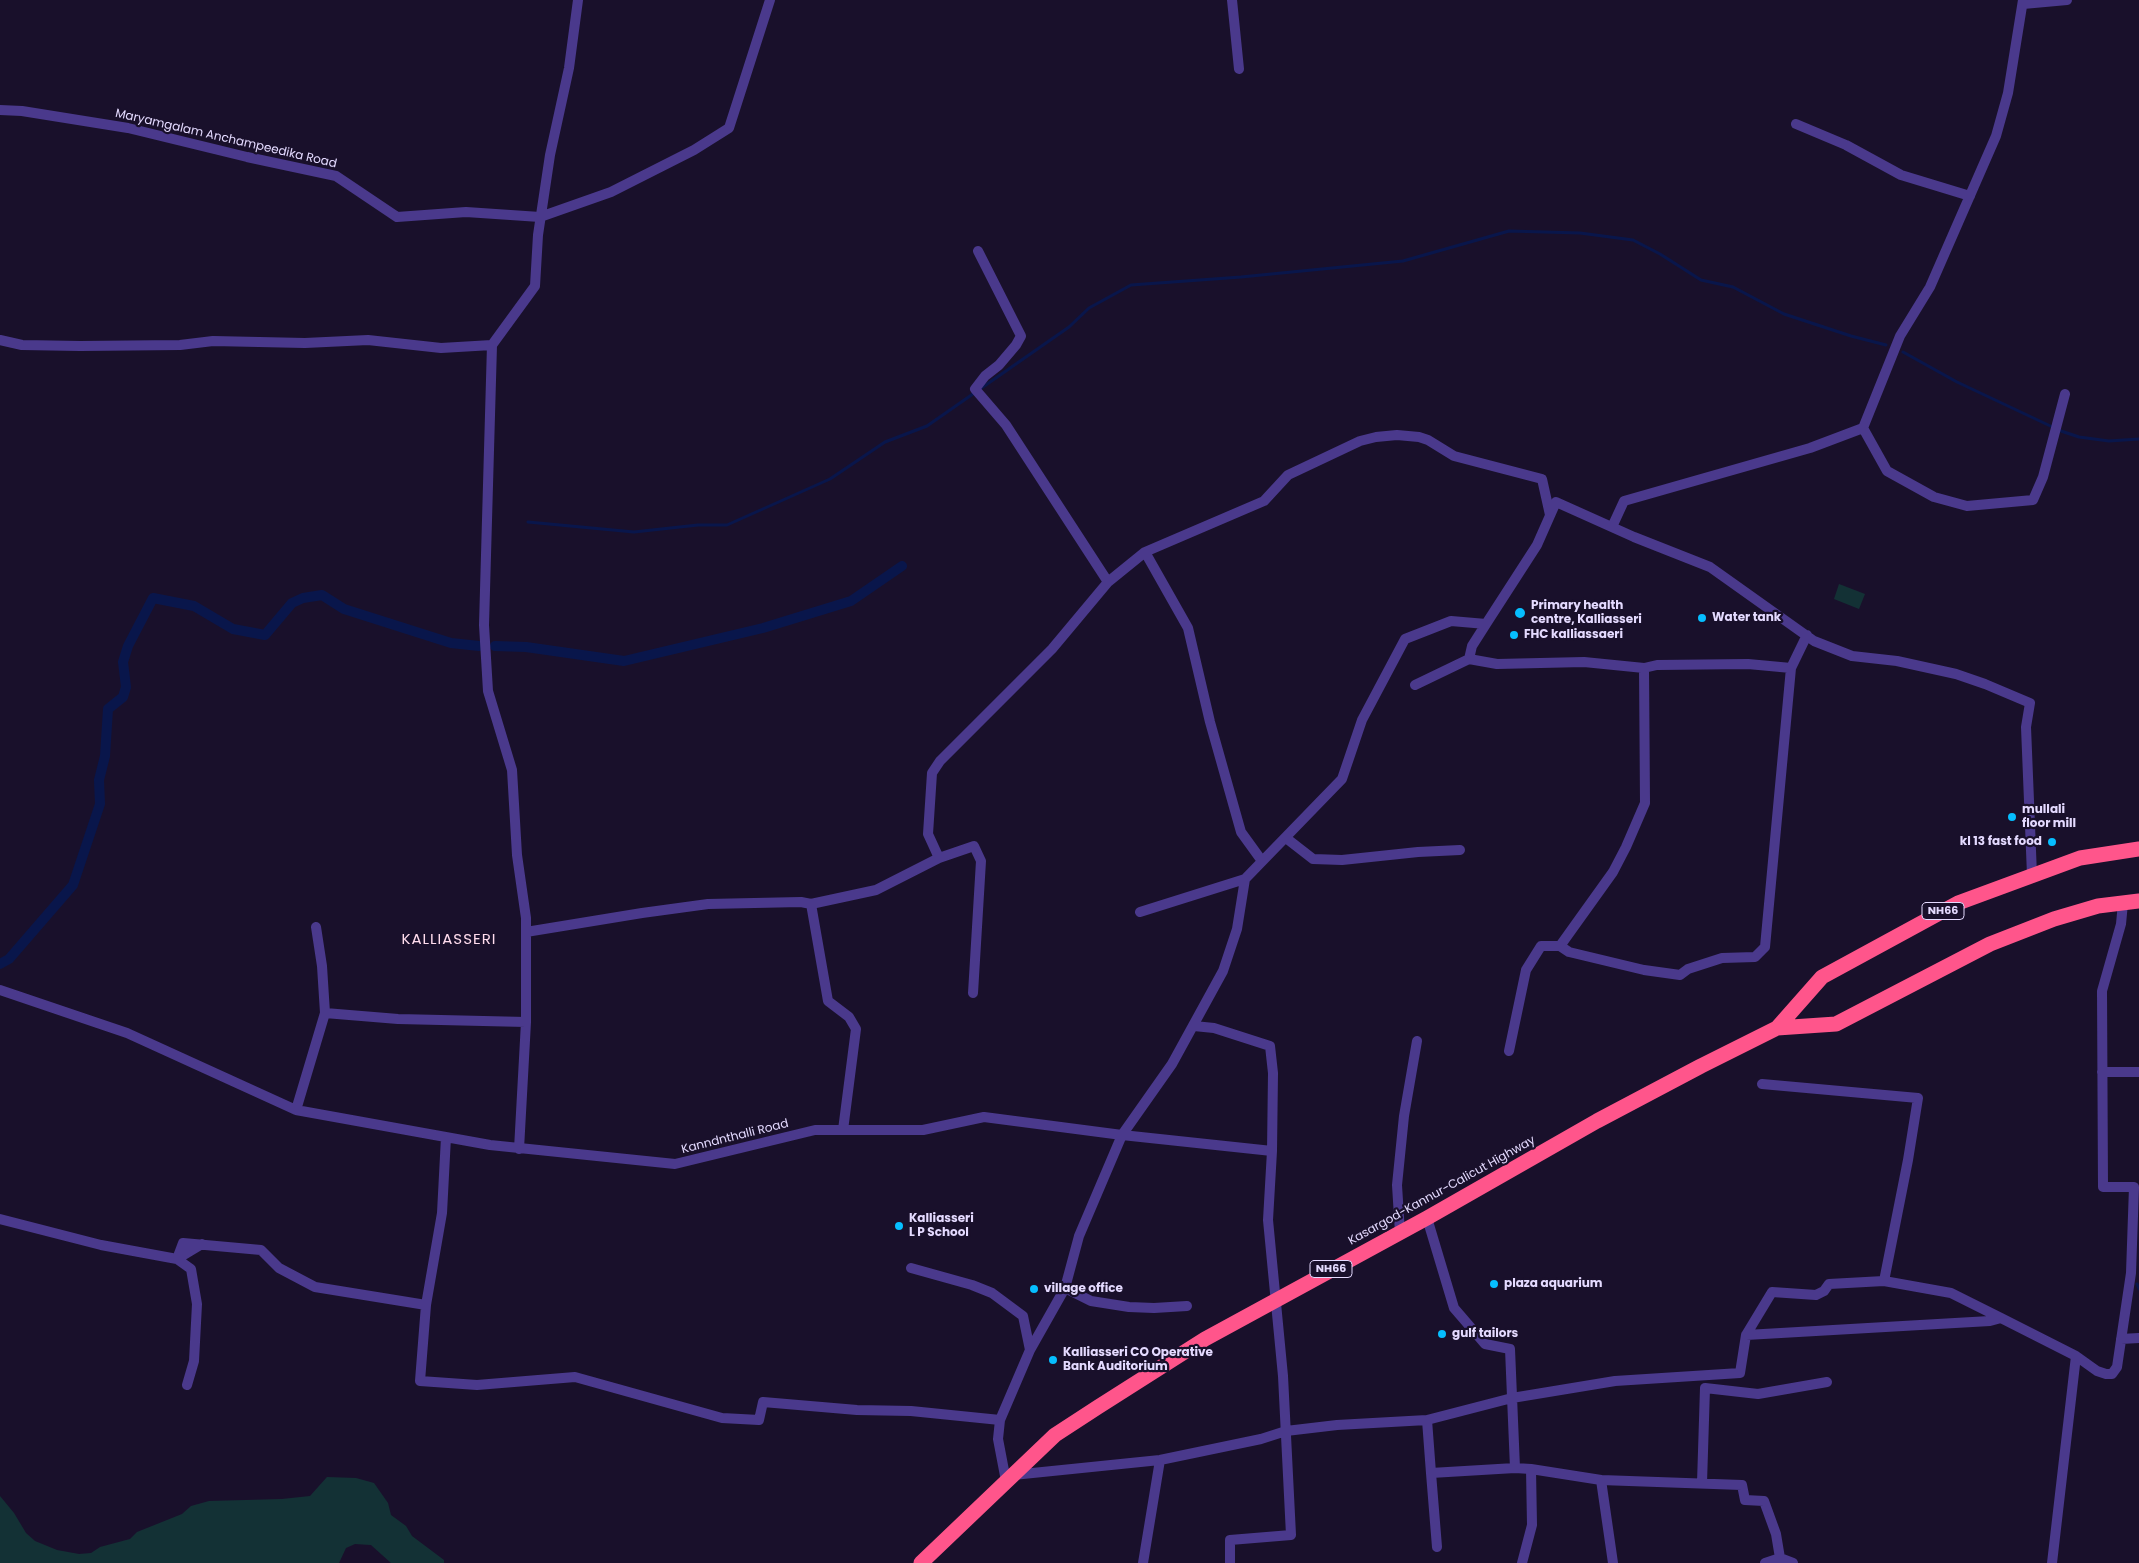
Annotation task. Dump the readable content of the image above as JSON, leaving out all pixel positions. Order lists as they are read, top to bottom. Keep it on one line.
{"streets":{"highway":["NH66","Kasargod-Kannur-Calicut Highway"],"street":["Maryamgalam Anchampeedika Road","Kanndnthalli Road"]},"districts":["KALLIASSERI"],"places":["Primary health centre, Kalliasseri","Water tank","FHC kalliassaeri","mullali floor mill","kl 13 fast food","Kalliasseri L P School","plaza aquarium","village office","gulf tailors","Kalliasseri CO Operative Bank Auditorium"]}
